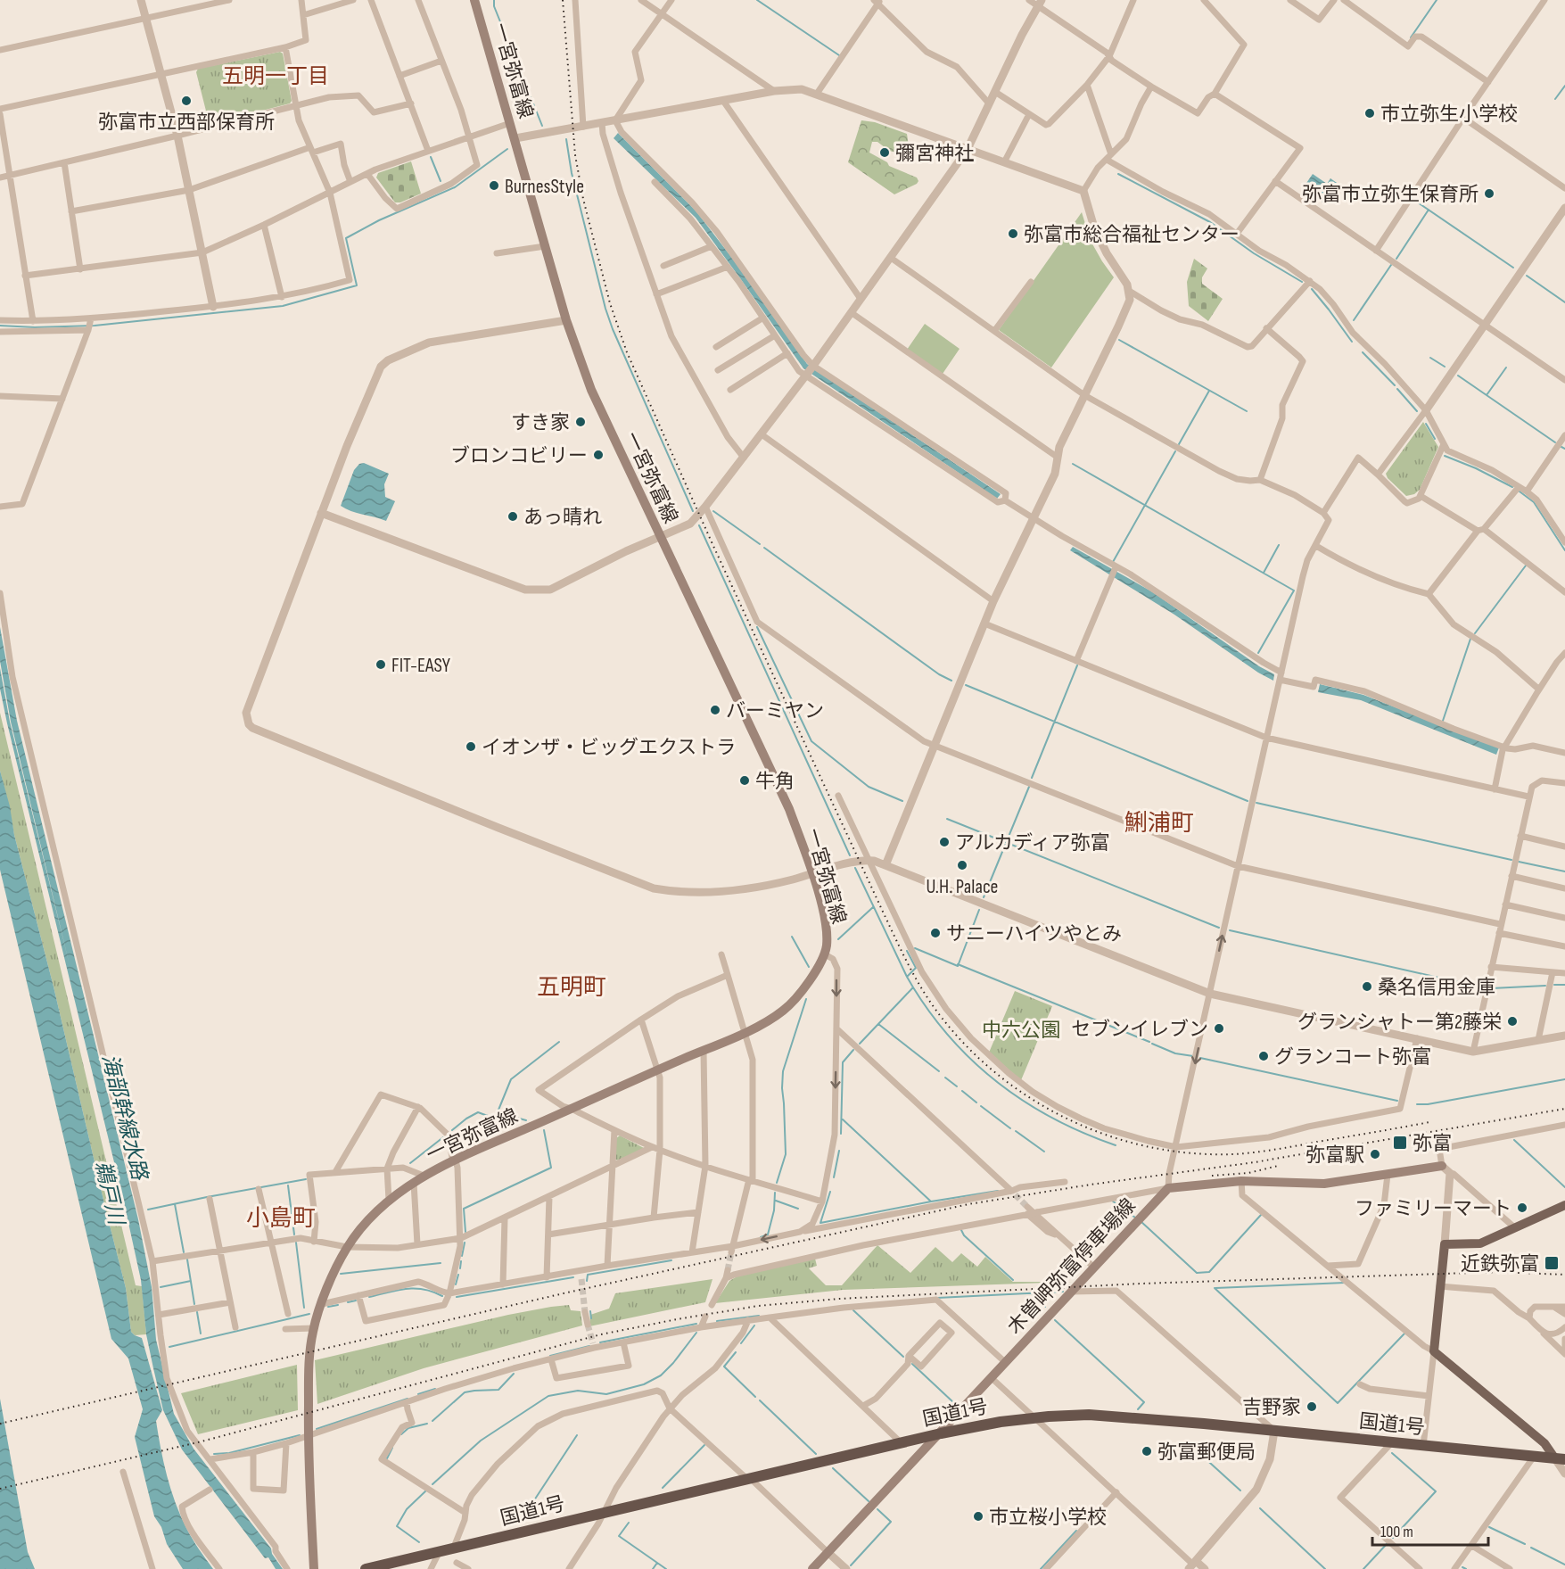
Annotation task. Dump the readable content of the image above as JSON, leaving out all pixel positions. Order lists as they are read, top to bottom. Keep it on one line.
{"streets":{"highway":["国道1号"],"main road":["一宮弥富線","木曽岬弥富停車場線"]},"crossings":[["木曽岬弥富停車場線","国道1号"]],"districts":["五明一丁目","鯏浦町","五明町","小島町"],"water":["海部幹線水路","鵜戸川"],"parks":["中六公園"],"places":{"other":["弥富市立西部保育所","市立弥生小学校","彌宮神社","BurnesStyle","弥富市立弥生保育所","弥富市総合福祉センター","すき家","ブロンコビリー","あっ晴れ","FIT-EASY","バーミヤン","イオンザ・ビッグエクストラ","牛角","アルカディア弥富","U.H. Palace","サニーハイツやとみ","桑名信用金庫","グランシャトー第2藤栄","セブンイレブン","グランコート弥富","弥富駅","ファミリーマート","吉野家","弥富郵便局","市立桜小学校"],"transit":["弥富","近鉄弥富"]},"scale_bar":"100 m"}
